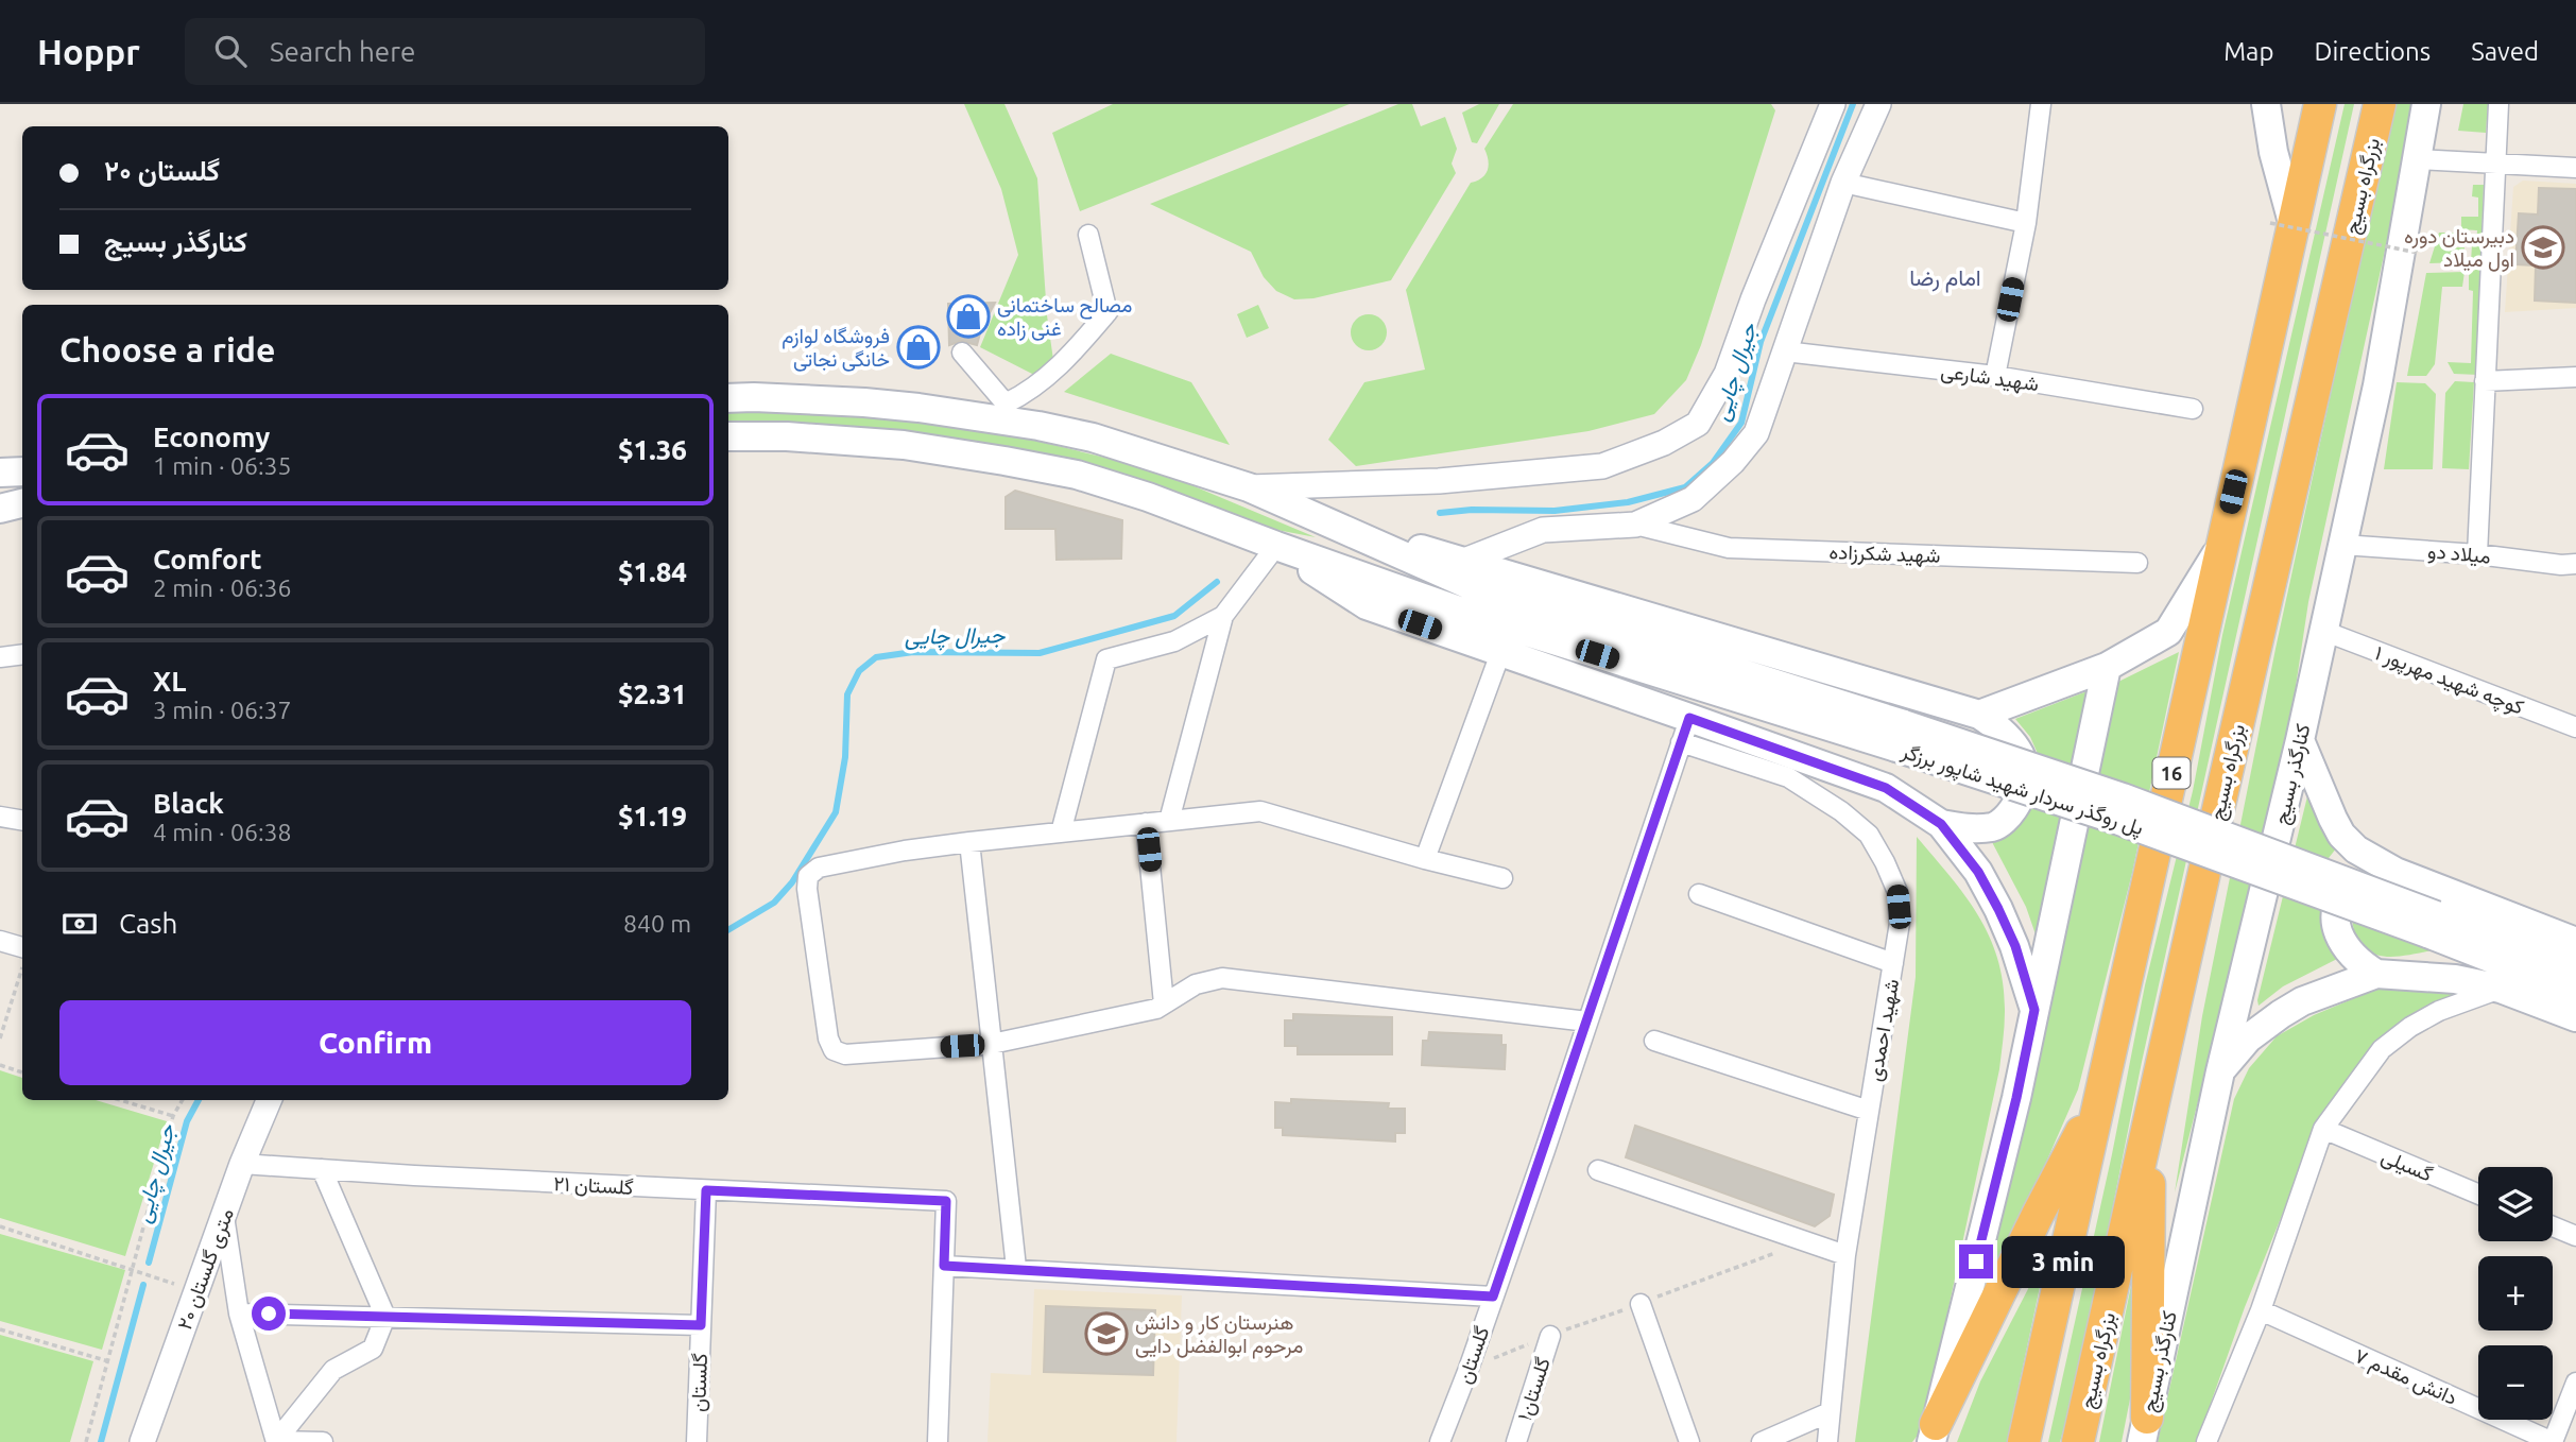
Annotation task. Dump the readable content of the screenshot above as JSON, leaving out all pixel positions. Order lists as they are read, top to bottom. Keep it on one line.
{"streets":{"highway":["بزرگراه بسیج","16"],"main road":["کنارگذر بسیج","پل روگذر سردار شهید شاپور برزگر"],"street":["شهید شارعی","شهید شکرزاده","میلاد دو","کوچه شهید مهرپور ۱","شهید احمدی","گسیلی","گلستان ۲۱","۲۰ متری گلستان","گلستان","دانش مقدم ۷","گلستان۱"]},"crossings":[["میلاد دو","کنارگذر بسیج"],["کوچه شهید مهرپور ۱","کنارگذر بسیج"],["شهید احمدی","گلستان"],["گلستان ۲۱","۲۰ متری گلستان"],["گلستان ۲۱","گلستان"]],"districts":["امام رضا"],"water":["جیرال چایی"],"places":{"school or university":["دبیرستان دوره اول میلاد","هنرستان کار و دانش مرحوم ابوالفضل دایی"],"shop":["مصالح ساختمانی غنی زاده","فروشگاه لوازم خانگی نجاتی"]},"page":{"header":"Hoppr","search":"Search here","nav":["Map","Directions","Saved"],"banner":["گلستان ۲۰","کنارگذر بسیج"],"heading":"Choose a ride","list":[{"name":"Economy","note":"1 min · 06:35","value":"$1.36"},{"name":"Comfort","note":"2 min · 06:36","value":"$1.84"},{"name":"XL","note":"3 min · 06:37","value":"$2.31"},{"name":"Black","note":"4 min · 06:38","value":"$1.19"}],"pay":["Cash","840 m"],"buttons":"Confirm","map_buttons":["+","−"],"bubble":"3 min"}}
